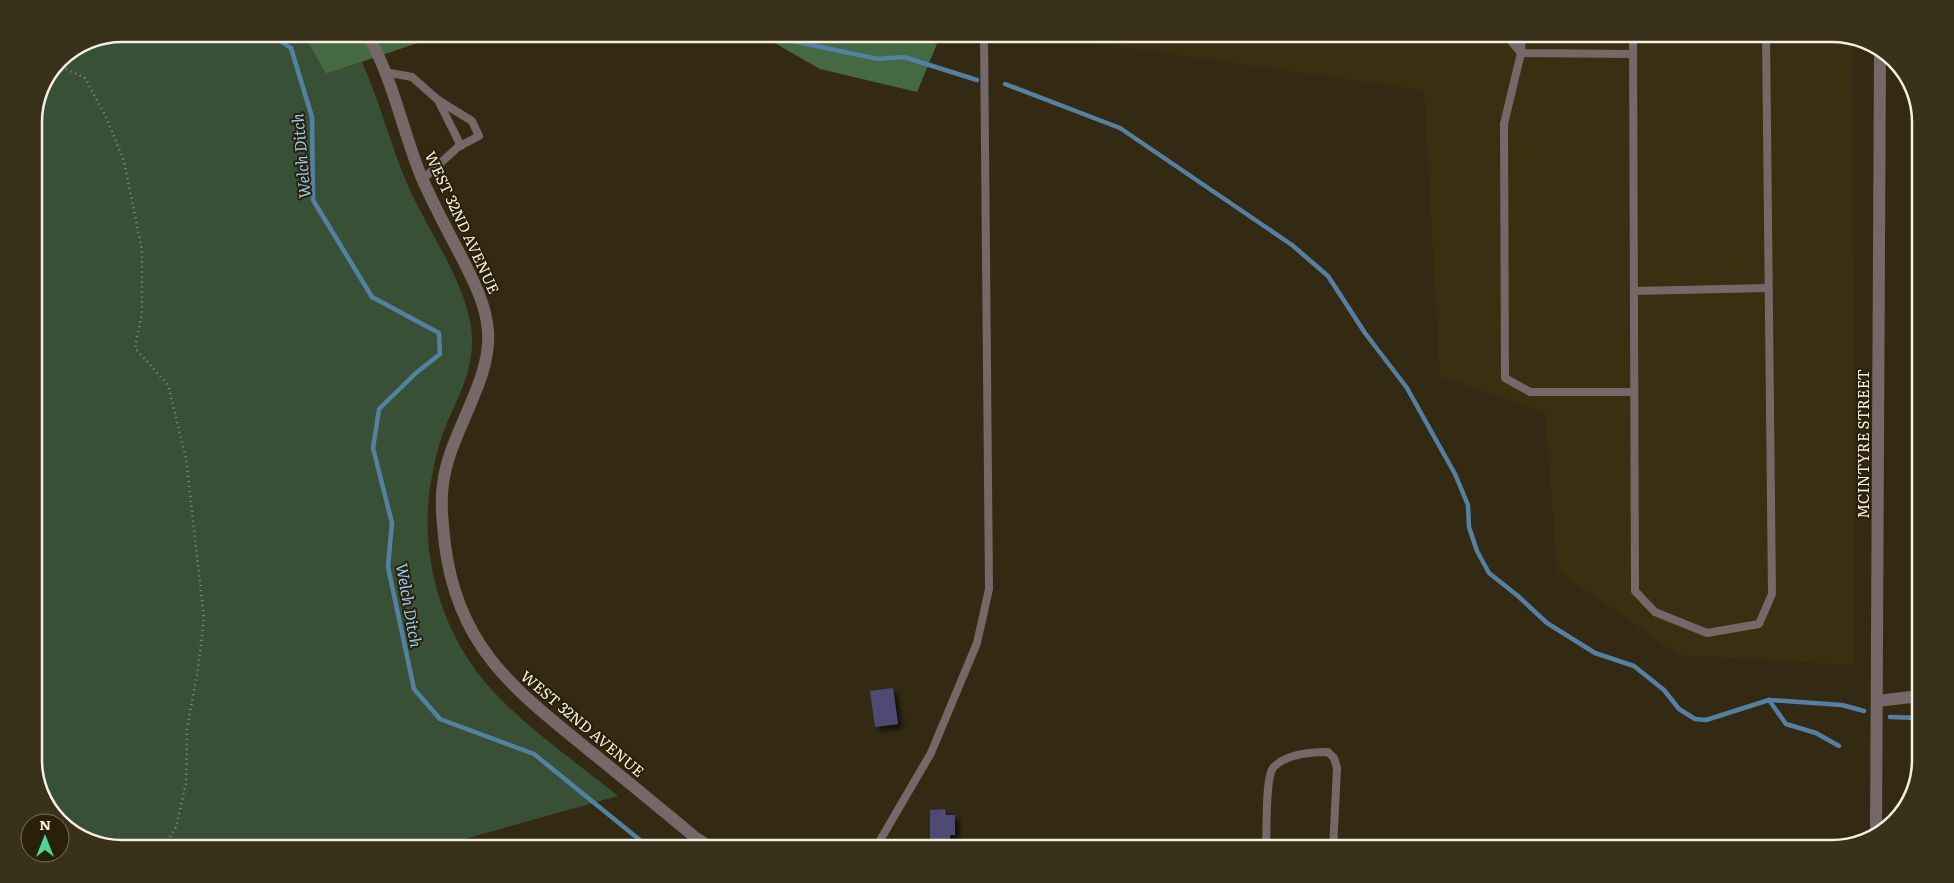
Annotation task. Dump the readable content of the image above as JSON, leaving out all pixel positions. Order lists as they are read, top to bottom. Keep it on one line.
{"streets":{"street":["WEST 32ND AVENUE","MCINTYRE STREET"]},"water":["Welch Ditch"],"north":"top"}
